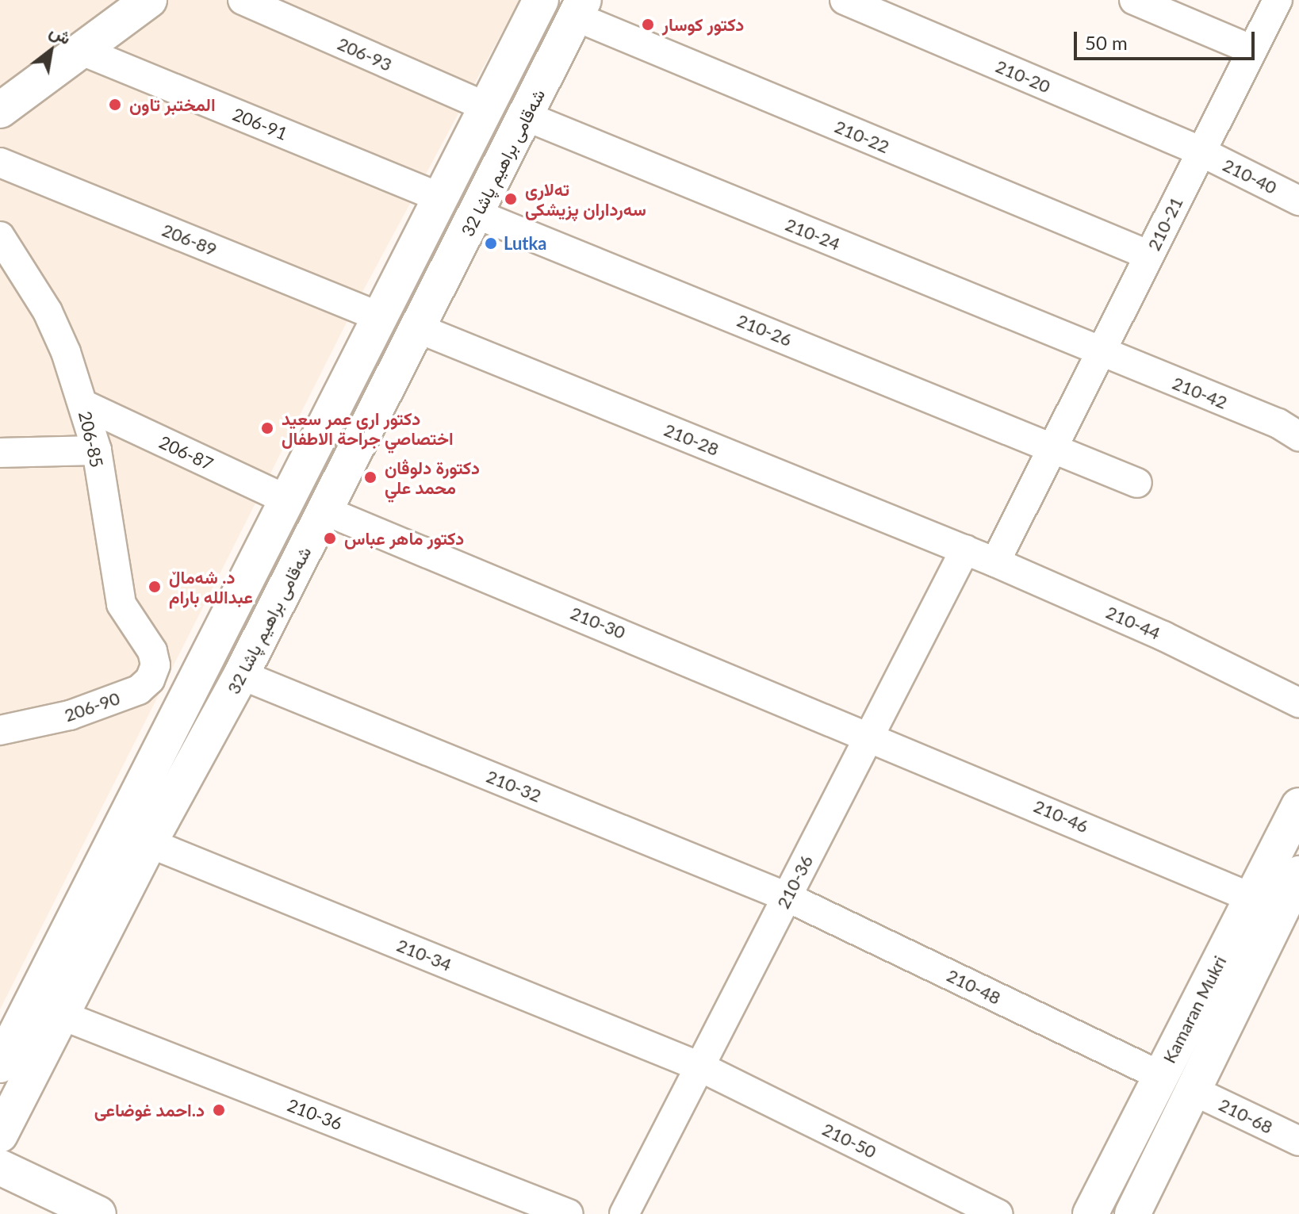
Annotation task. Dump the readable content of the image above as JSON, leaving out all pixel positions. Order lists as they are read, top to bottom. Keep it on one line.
{"streets":{"main road":["شەقامی براهیم پاشا 32","Kamaran Mukri"],"street":["206-93","210-20","206-91","210-22","210-40","210-21","210-24","206-89","210-26","210-42","206-85","210-28","206-87","210-30","210-44","206-90","210-32","210-46","210-36","210-34","210-48","210-68","210-50"]},"crossings":[["206-93","شەقامی براهیم پاشا 32"],["210-20","210-40"],["210-20","210-21"],["206-91","شەقامی براهیم پاشا 32"],["210-22","شەقامی براهیم پاشا 32"],["210-22","210-21"],["شەقامی براهیم پاشا 32","210-24"],["شەقامی براهیم پاشا 32","206-89"],["شەقامی براهیم پاشا 32","210-26"],["شەقامی براهیم پاشا 32","210-28"],["شەقامی براهیم پاشا 32","206-87"],["شەقامی براهیم پاشا 32","210-30"],["شەقامی براهیم پاشا 32","210-32"],["شەقامی براهیم پاشا 32","210-36"],["شەقامی براهیم پاشا 32","210-34"],["210-40","210-21"],["210-21","210-24"],["210-21","210-26"],["210-21","210-42"],["210-21","210-44"],["210-24","210-42"],["206-85","206-87"],["206-85","206-90"],["210-28","210-44"],["210-28","210-36"],["210-30","210-46"],["210-30","210-36"],["210-44","210-36"],["210-32","210-36"],["210-32","210-48"],["210-46","210-36"],["210-46","Kamaran Mukri"],["210-36","210-34"],["210-36","210-48"],["210-36","210-50"],["210-34","210-50"],["210-48","Kamaran Mukri"],["Kamaran Mukri","210-68"]],"places":["دكتور كوسار","المختبر تاون","تەلاری سەرداران پزیشکی","Lutka","دكتور اري عمر سعيد اختصاصي جراحة الاطفال","دكتورة دلوڤان محمد علي","دكتور ماهر عباس","د. شەماڵ عبداللە بارام","د.احمد غوضاعی"],"scale_bar":"50 m","north":"top right"}
